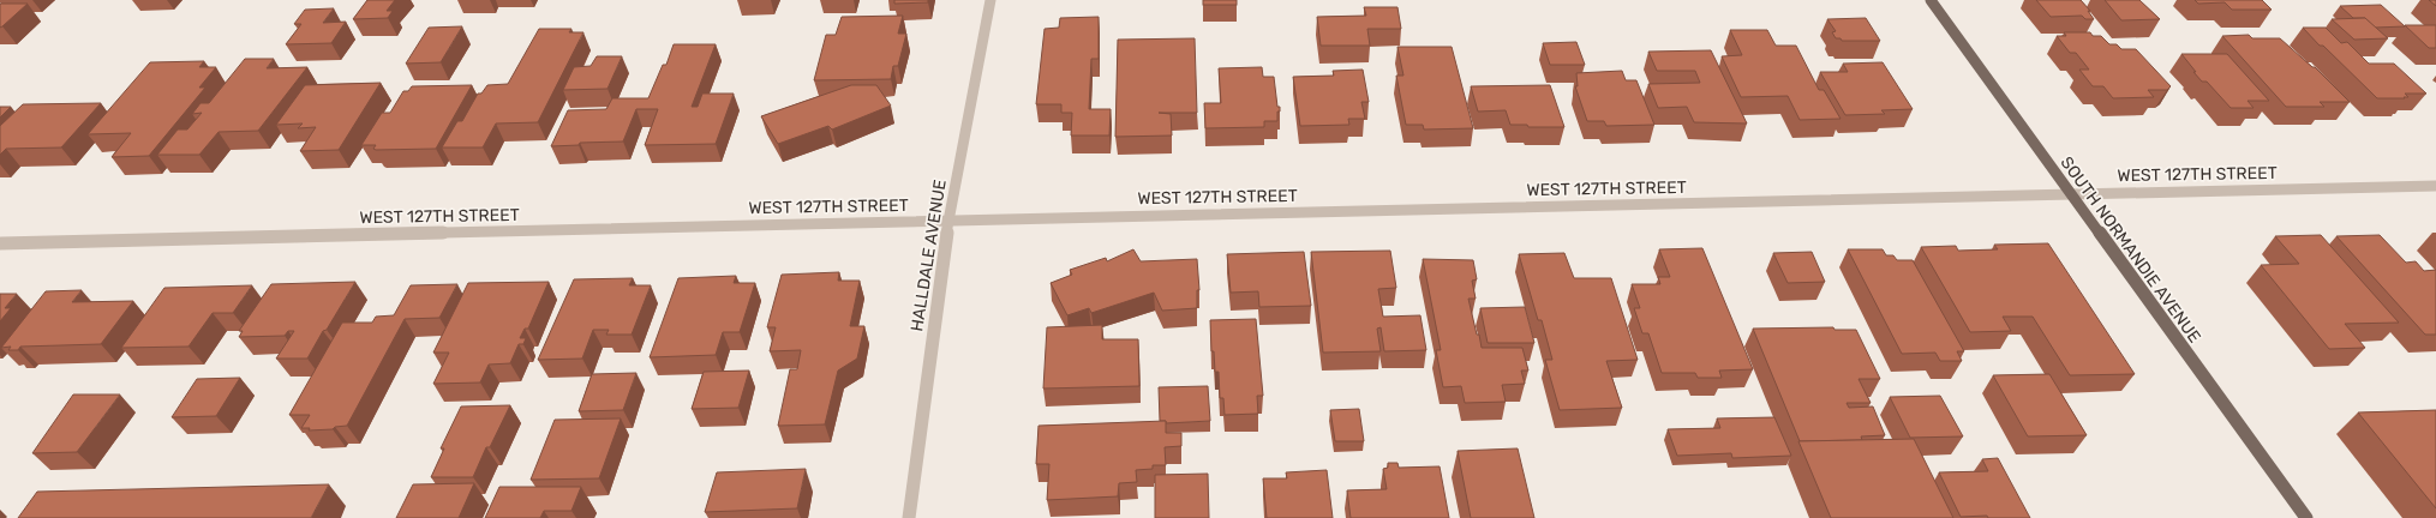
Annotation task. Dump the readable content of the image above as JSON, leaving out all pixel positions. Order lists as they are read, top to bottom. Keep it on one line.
{"streets":{"main road":["SOUTH NORMANDIE AVENUE"],"street":["WEST 127TH STREET","HALLDALE AVENUE"]},"crossings":[["WEST 127TH STREET","SOUTH NORMANDIE AVENUE"],["WEST 127TH STREET","HALLDALE AVENUE"]]}
